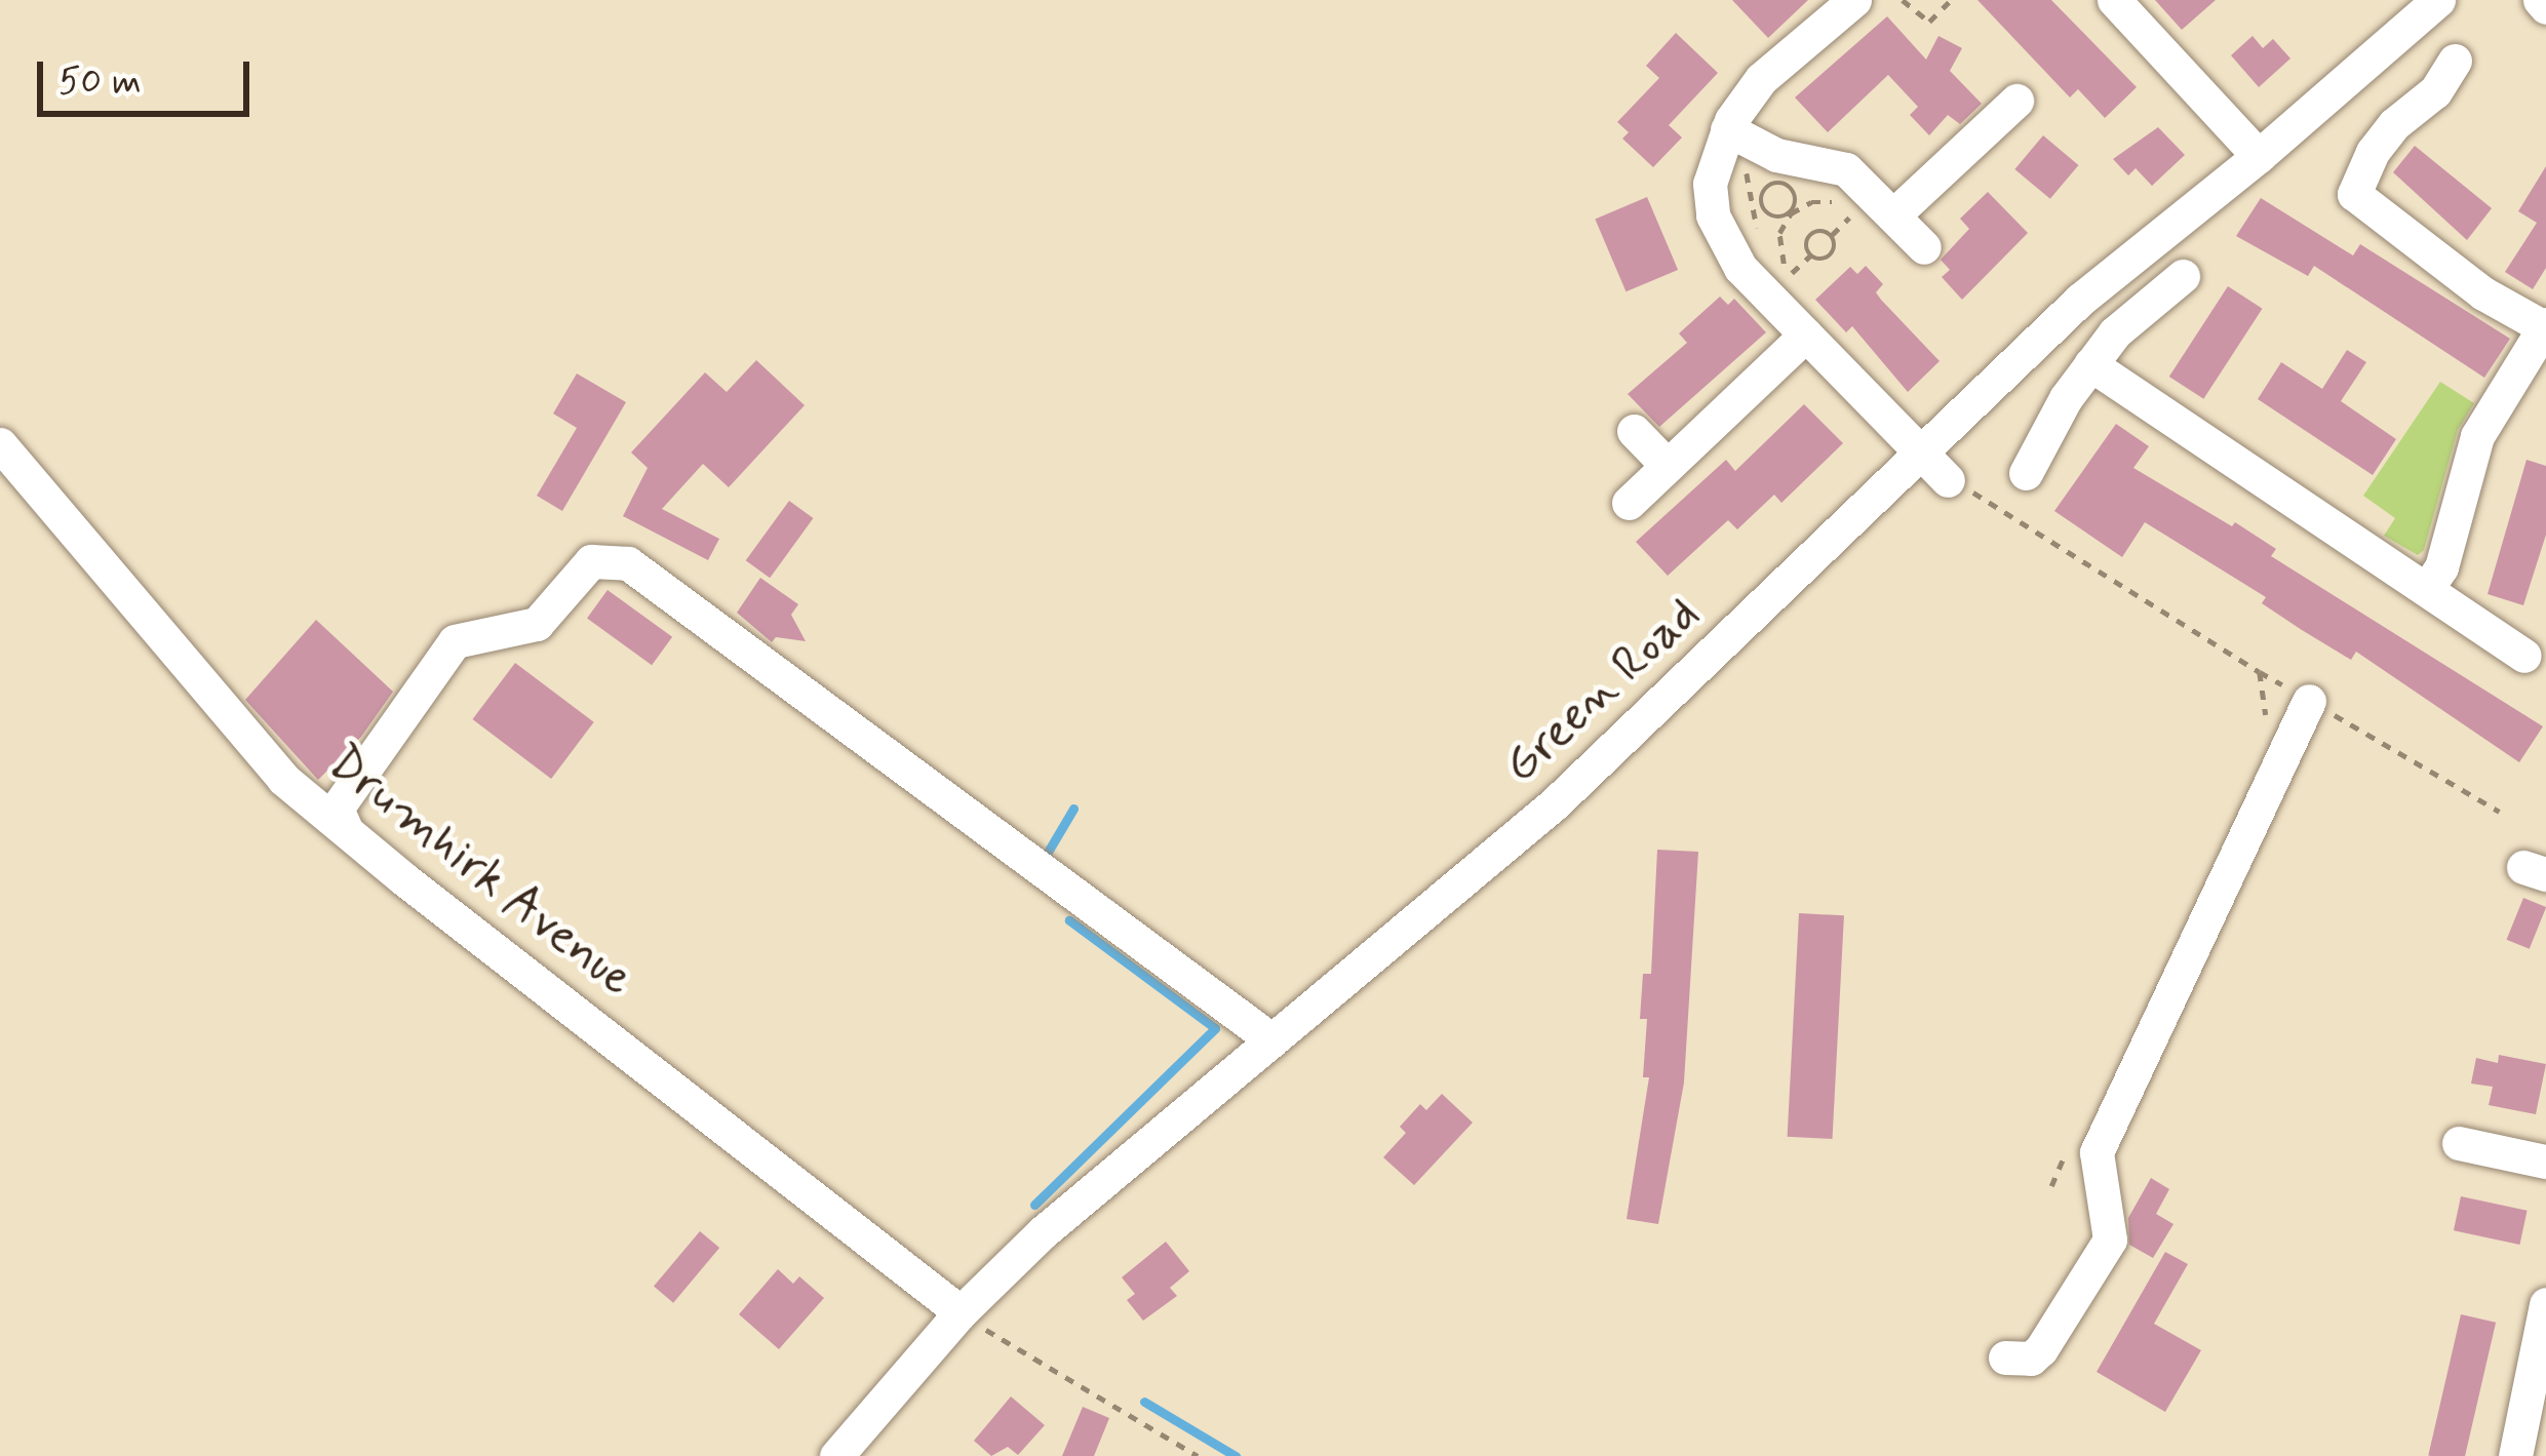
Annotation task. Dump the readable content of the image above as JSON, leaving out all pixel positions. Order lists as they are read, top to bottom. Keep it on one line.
{"streets":{"street":["Green Road","Drumhirk Avenue"]},"crossings":[["Green Road","Drumhirk Avenue"]],"scale_bar":"50 m"}
